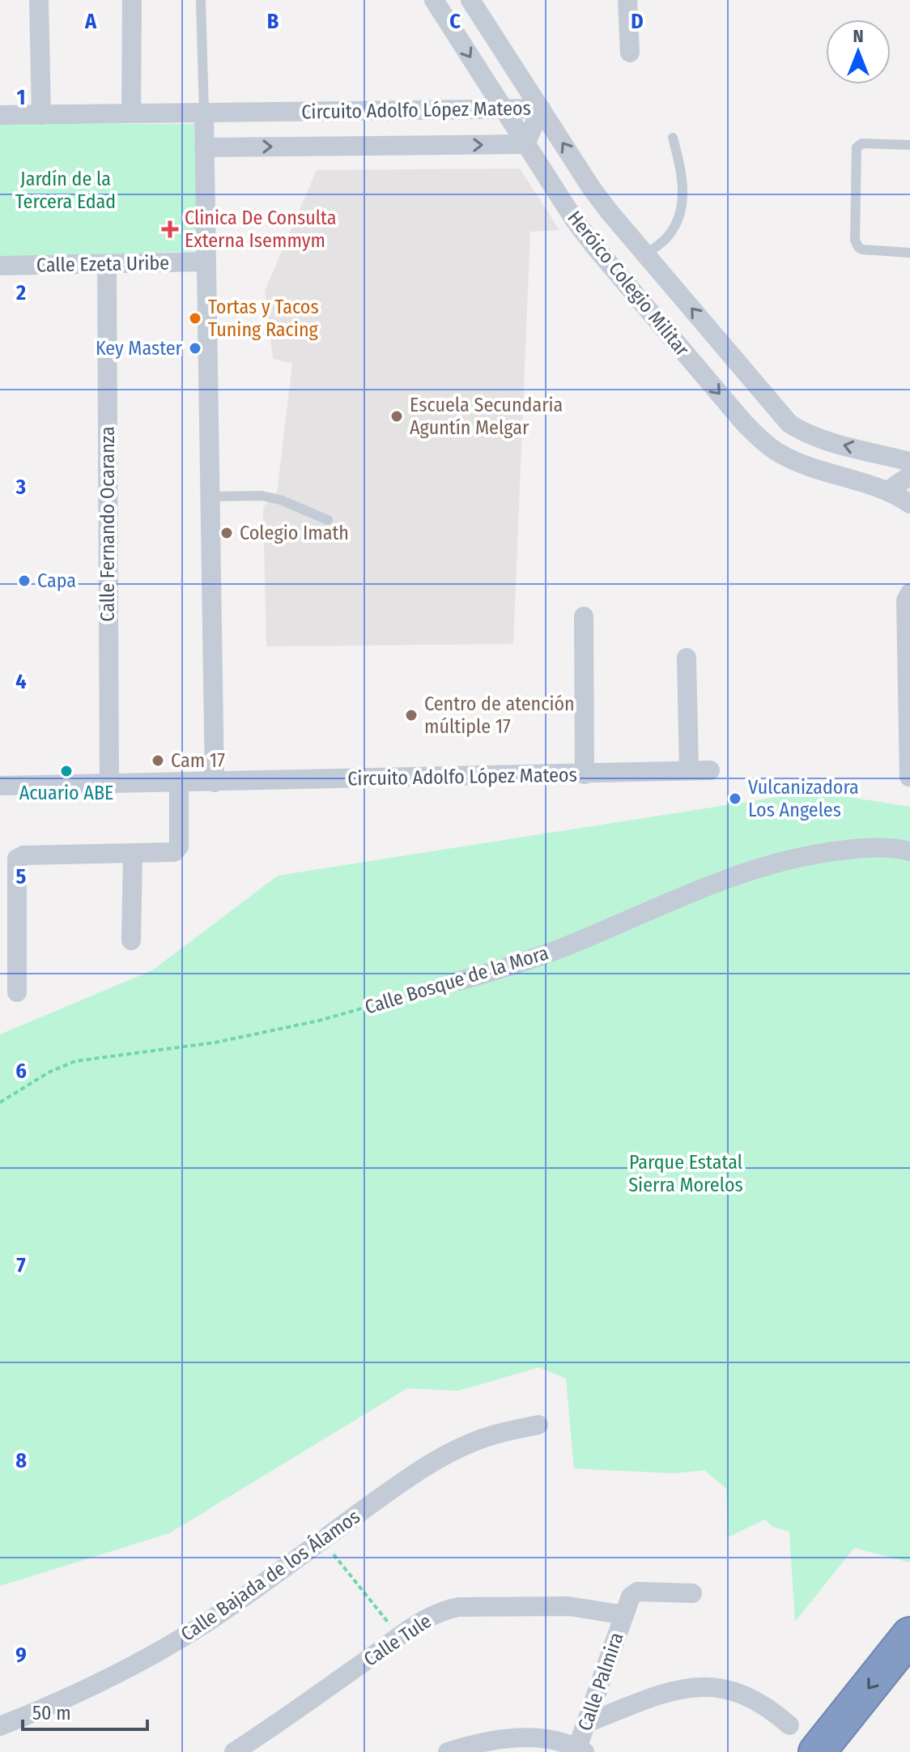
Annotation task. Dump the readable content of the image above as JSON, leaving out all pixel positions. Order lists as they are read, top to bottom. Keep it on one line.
{"streets":{"street":["Circuito Adolfo López Mateos","Calle Ezeta Uribe","Heróico Colegio Militar","Calle Fernando Ocaranza","Calle Bosque de la Mora","Calle Bajada de los Álamos","Calle Tule","Calle Palmira"]},"crossings":[["Circuito Adolfo López Mateos","Heróico Colegio Militar"],["Circuito Adolfo López Mateos","Calle Fernando Ocaranza"],["Calle Ezeta Uribe","Calle Fernando Ocaranza"],["Calle Tule","Calle Palmira"]],"parks":["Jardín de la Tercera Edad","Parque Estatal Sierra Morelos"],"places":{"health":["Clinica De Consulta Externa Isemmym"],"other":["Tortas y Tacos Tuning Racing","Key Master","Escuela Secundaria Aguntín Melgar","Colegio Imath","Capa","Centro de atención múltiple 17","Cam 17","Acuario ABE","Vulcanizadora Los Angeles"]},"scale_bar":"50 m","north":"top","grid":{"columns":["A","B","C","D"],"rows":["1","2","3","4","5","6","7","8","9"]}}
